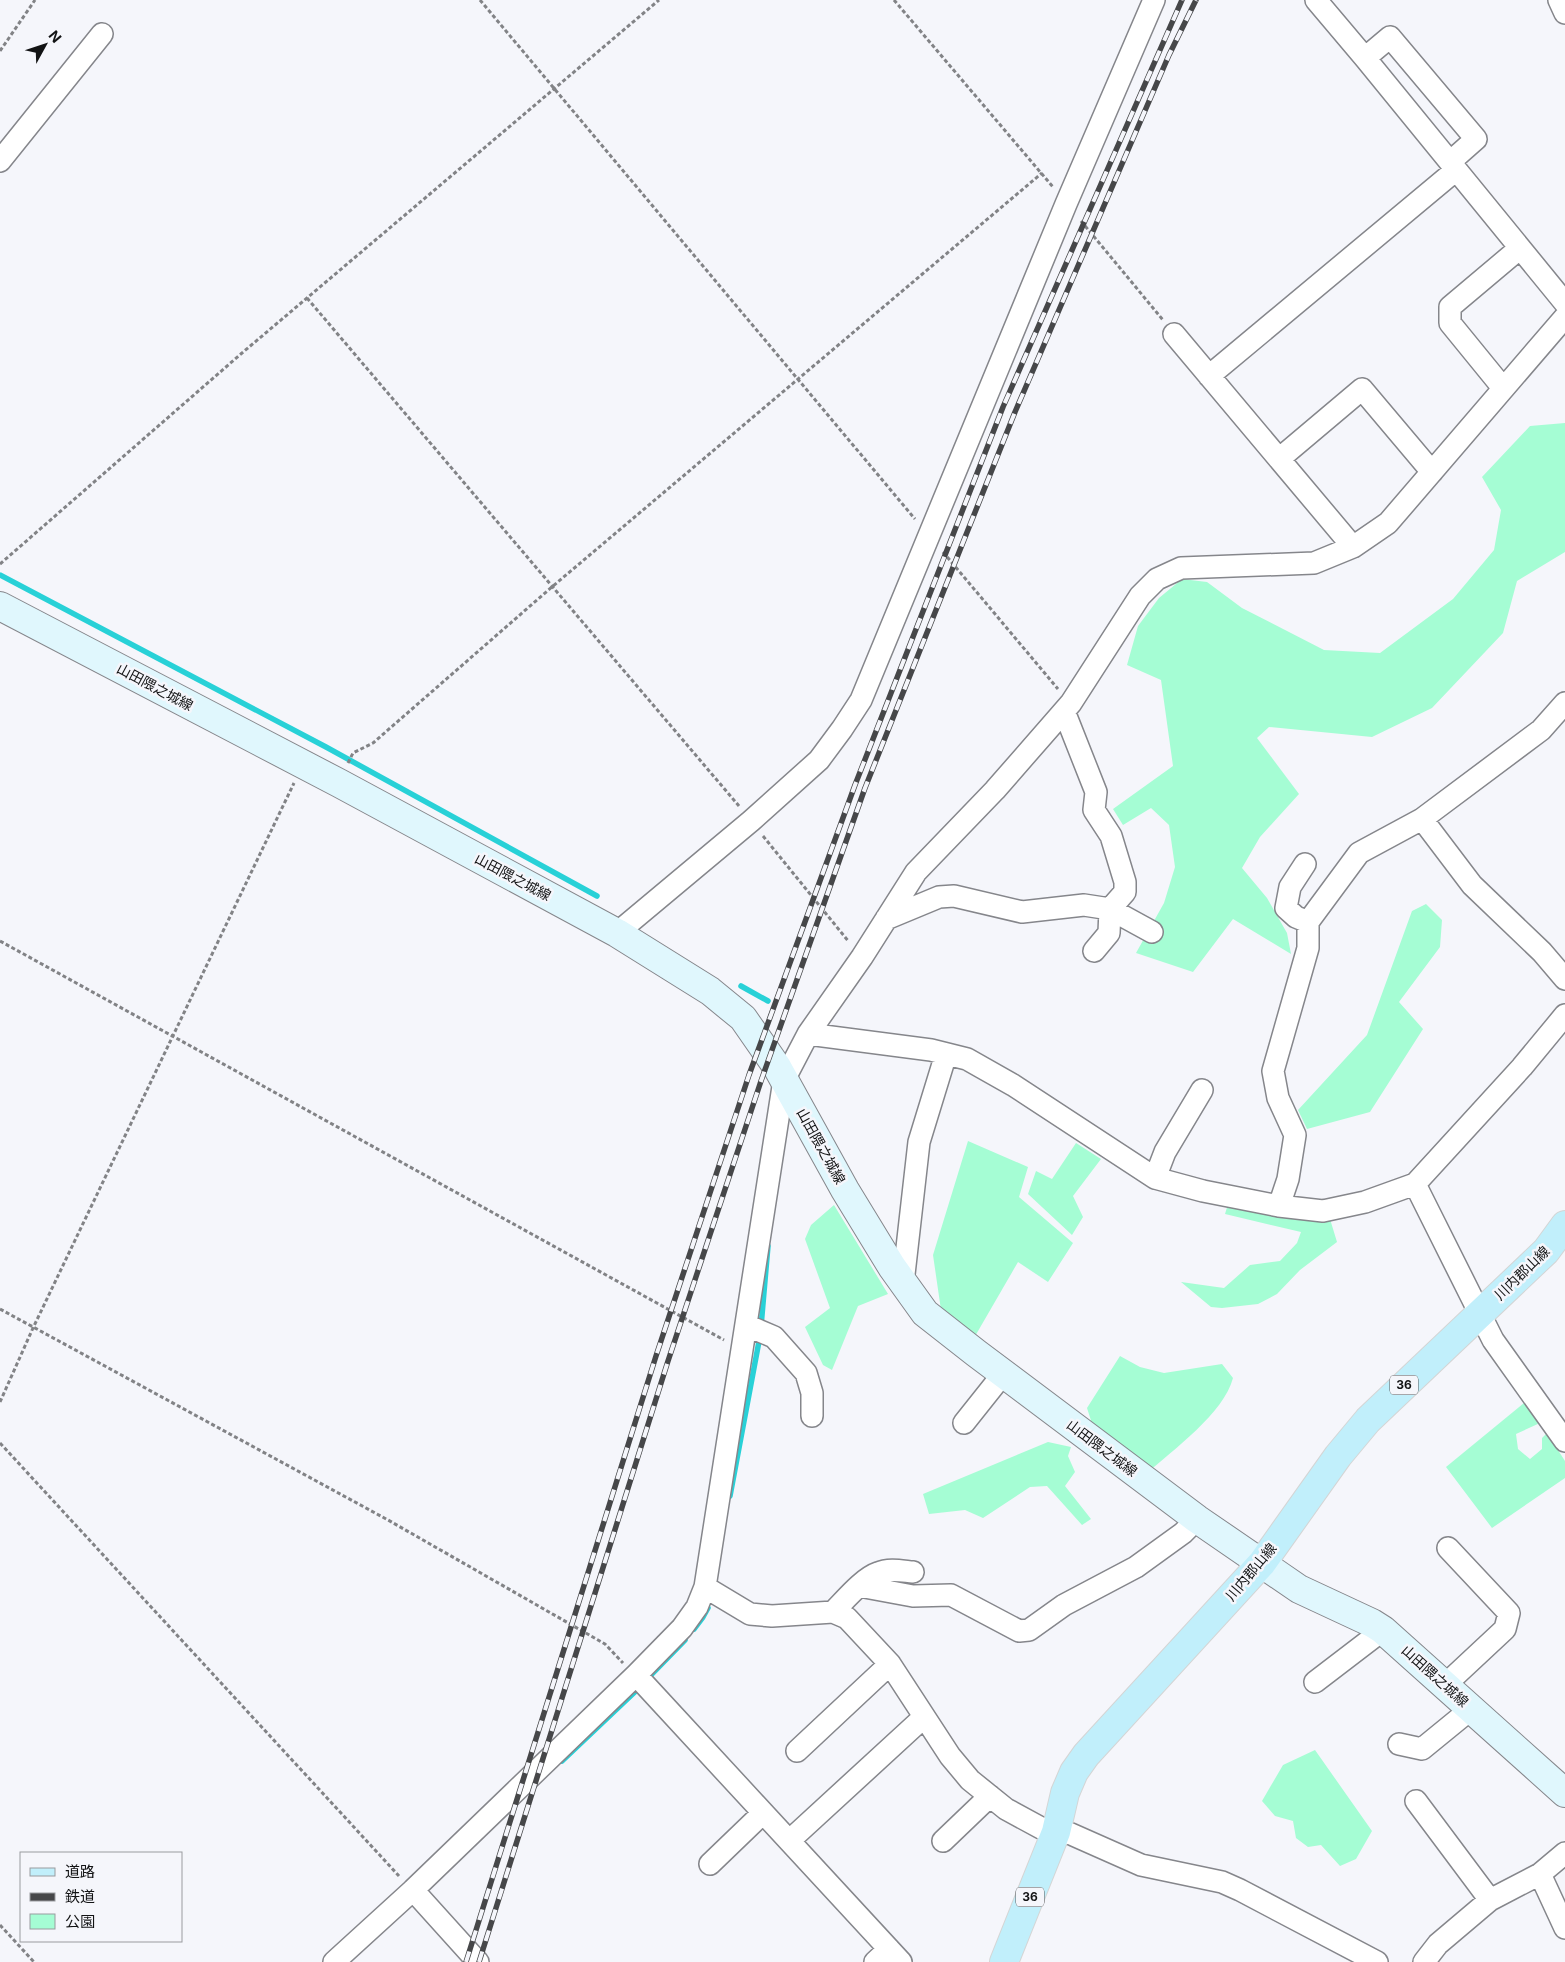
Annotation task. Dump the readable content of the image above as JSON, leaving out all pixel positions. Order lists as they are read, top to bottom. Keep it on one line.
{"streets":{"main road":["山田隈之城線","川内郡山線","36"]},"crossings":[["山田隈之城線","川内郡山線"]],"legend":["道路","鉄道","公園"],"north":"top right"}
